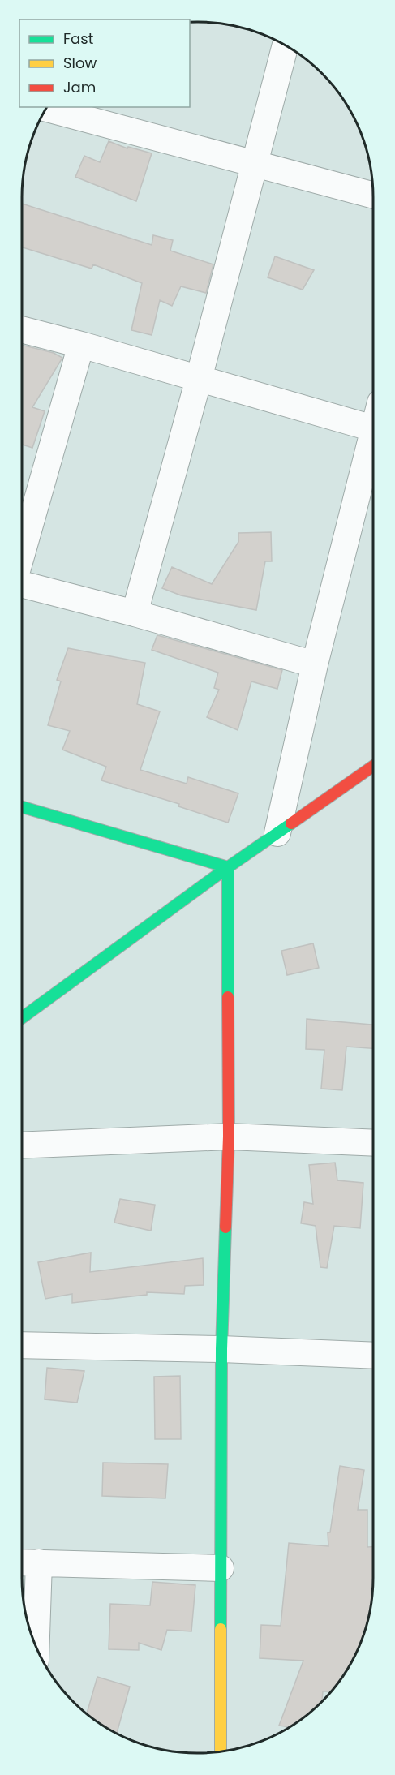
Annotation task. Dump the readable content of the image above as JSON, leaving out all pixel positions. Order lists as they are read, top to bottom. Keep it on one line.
{"legend":["Fast","Slow","Jam"]}
